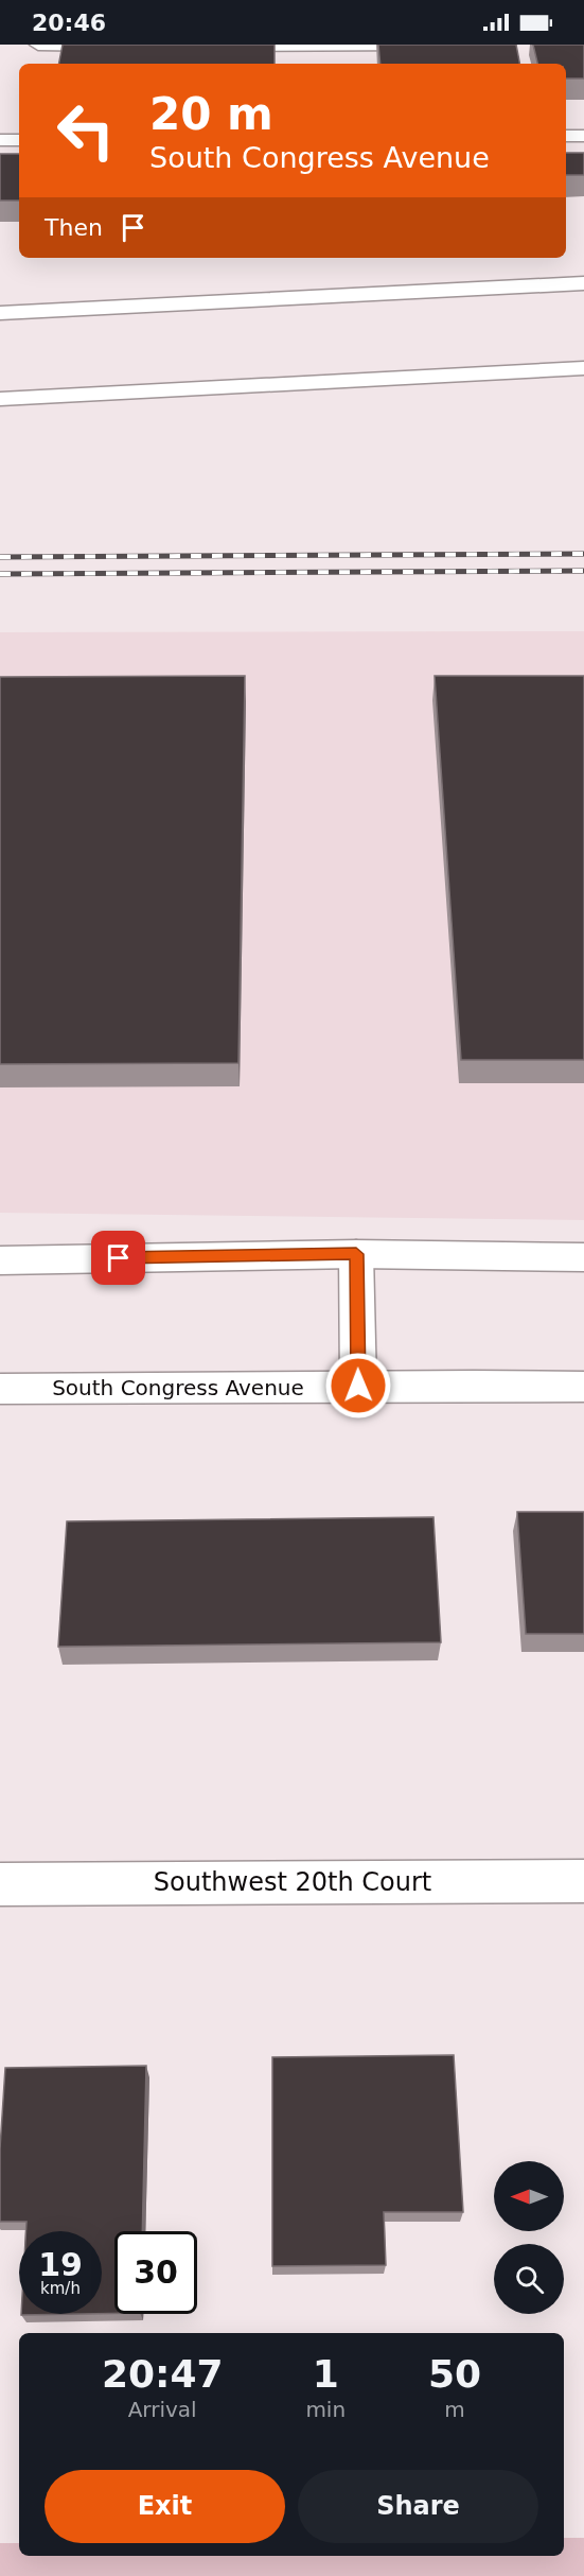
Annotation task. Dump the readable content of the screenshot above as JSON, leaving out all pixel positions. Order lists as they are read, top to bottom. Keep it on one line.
{"streets":{"main road":["South Congress Avenue","Southwest 20th Court"]},"north":"left","page":{"status":"20:46","turn":["20 m","South Congress Avenue"],"then":"Then","speed":"19 km/h","limit":"30","eta":["20:47","Arrival","1","min","50","m"],"buttons":["Exit","Share"]}}
